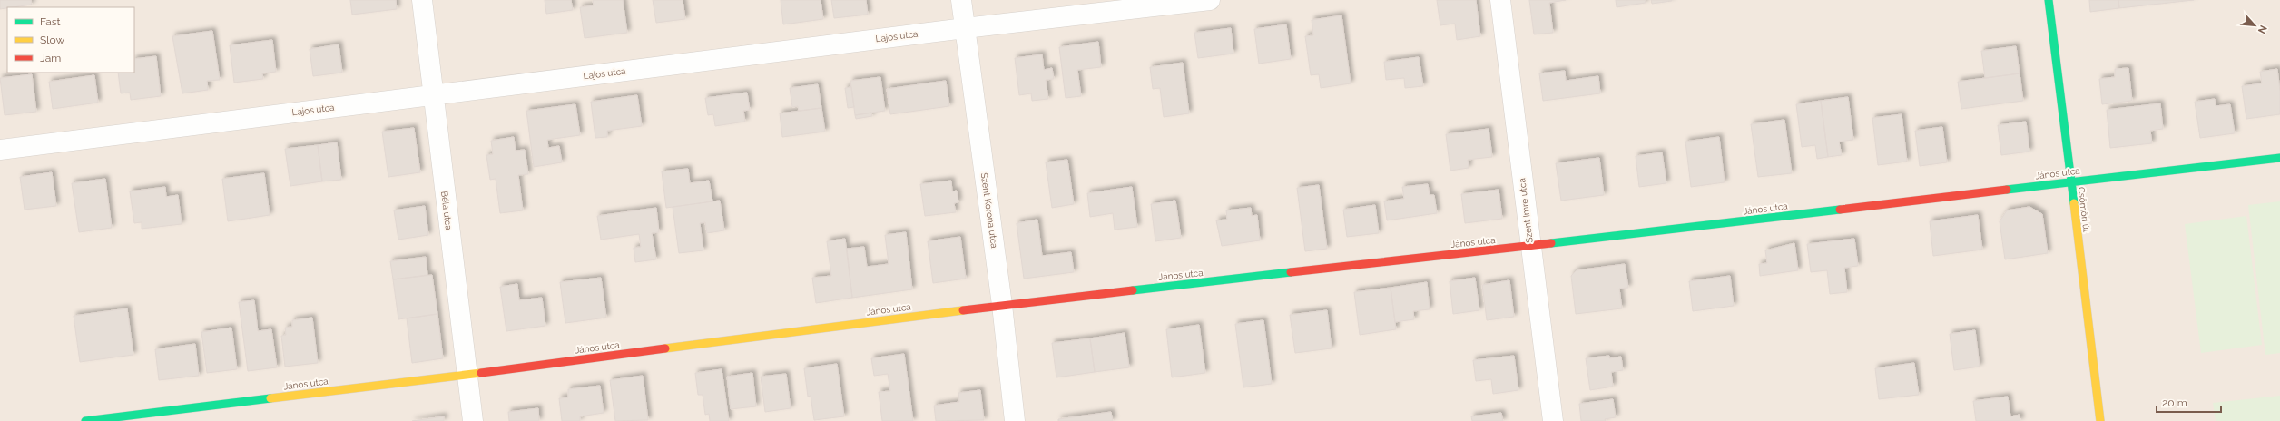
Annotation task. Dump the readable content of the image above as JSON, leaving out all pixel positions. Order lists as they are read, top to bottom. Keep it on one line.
{"streets":{"street":["Lajos utca","János utca","Csömöri út","Béla utca","Szent Korona utca","Szent Imre utca"]},"crossings":[["Lajos utca","Béla utca"],["Lajos utca","Szent Korona utca"],["János utca","Csömöri út"],["János utca","Béla utca"],["János utca","Szent Korona utca"],["János utca","Szent Imre utca"]],"legend":["Fast","Slow","Jam"],"scale_bar":"20 m","north":"bottom right"}
